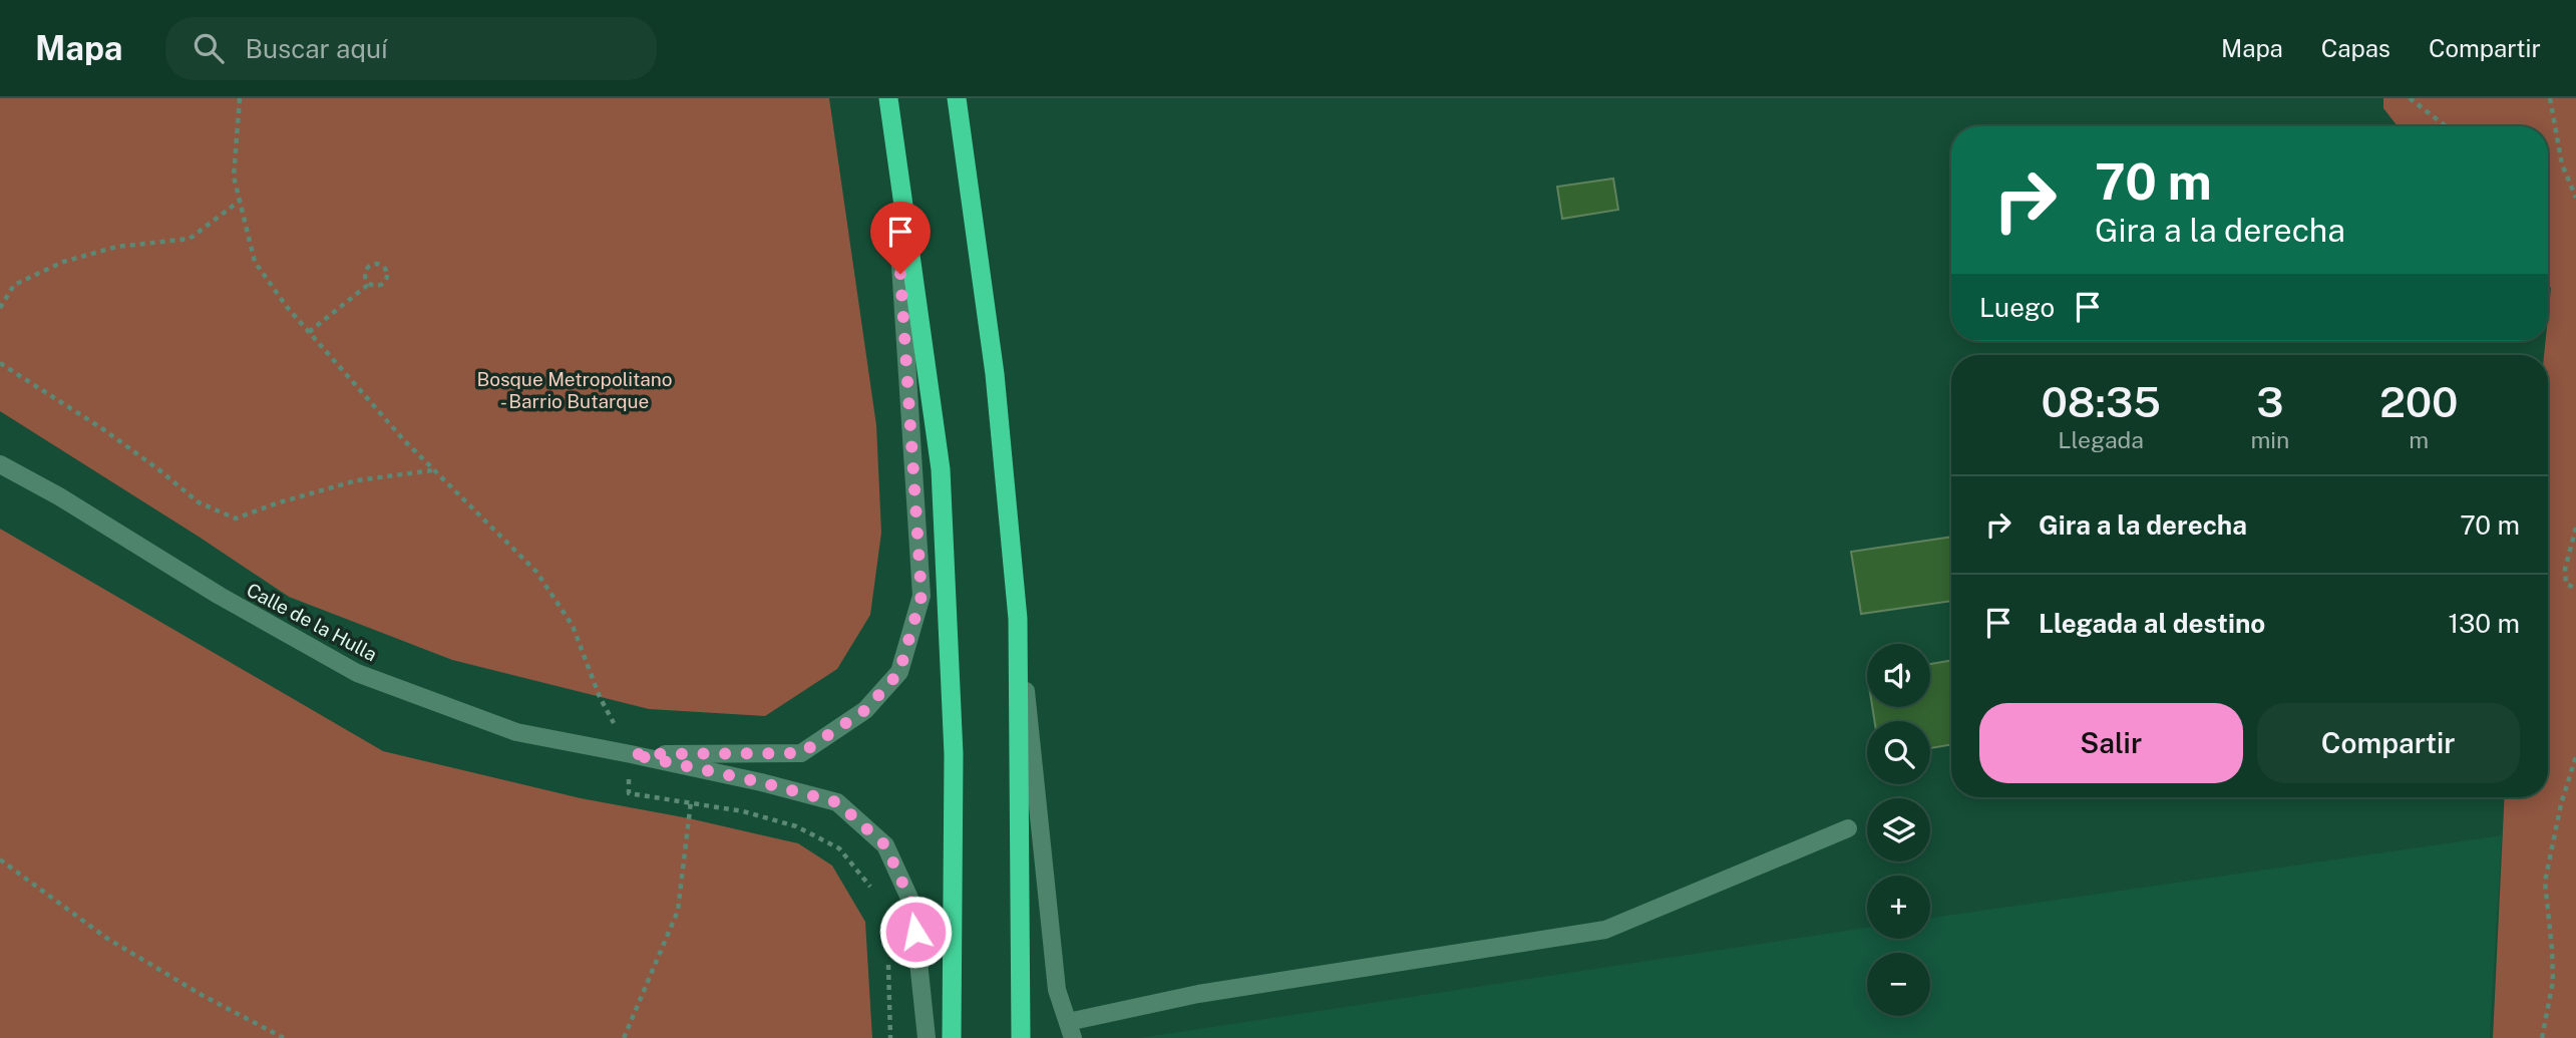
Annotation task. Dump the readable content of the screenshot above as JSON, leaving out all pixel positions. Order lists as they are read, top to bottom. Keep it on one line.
{"streets":{"street":["Calle de la Hulla"]},"parks":["Bosque Metropolitano - Barrio Butarque"],"page":{"header":"Mapa","search":"Buscar aquí","nav":["Mapa","Capas","Compartir"],"turn":["70 m","Gira a la derecha"],"then":"Luego","eta":["08:35","Llegada","3","min","200","m"],"list":[{"name":"Gira a la derecha","value":"70 m"},{"name":"Llegada al destino","value":"130 m"}],"map_buttons":["+","−"],"buttons":["Salir","Compartir"]}}
